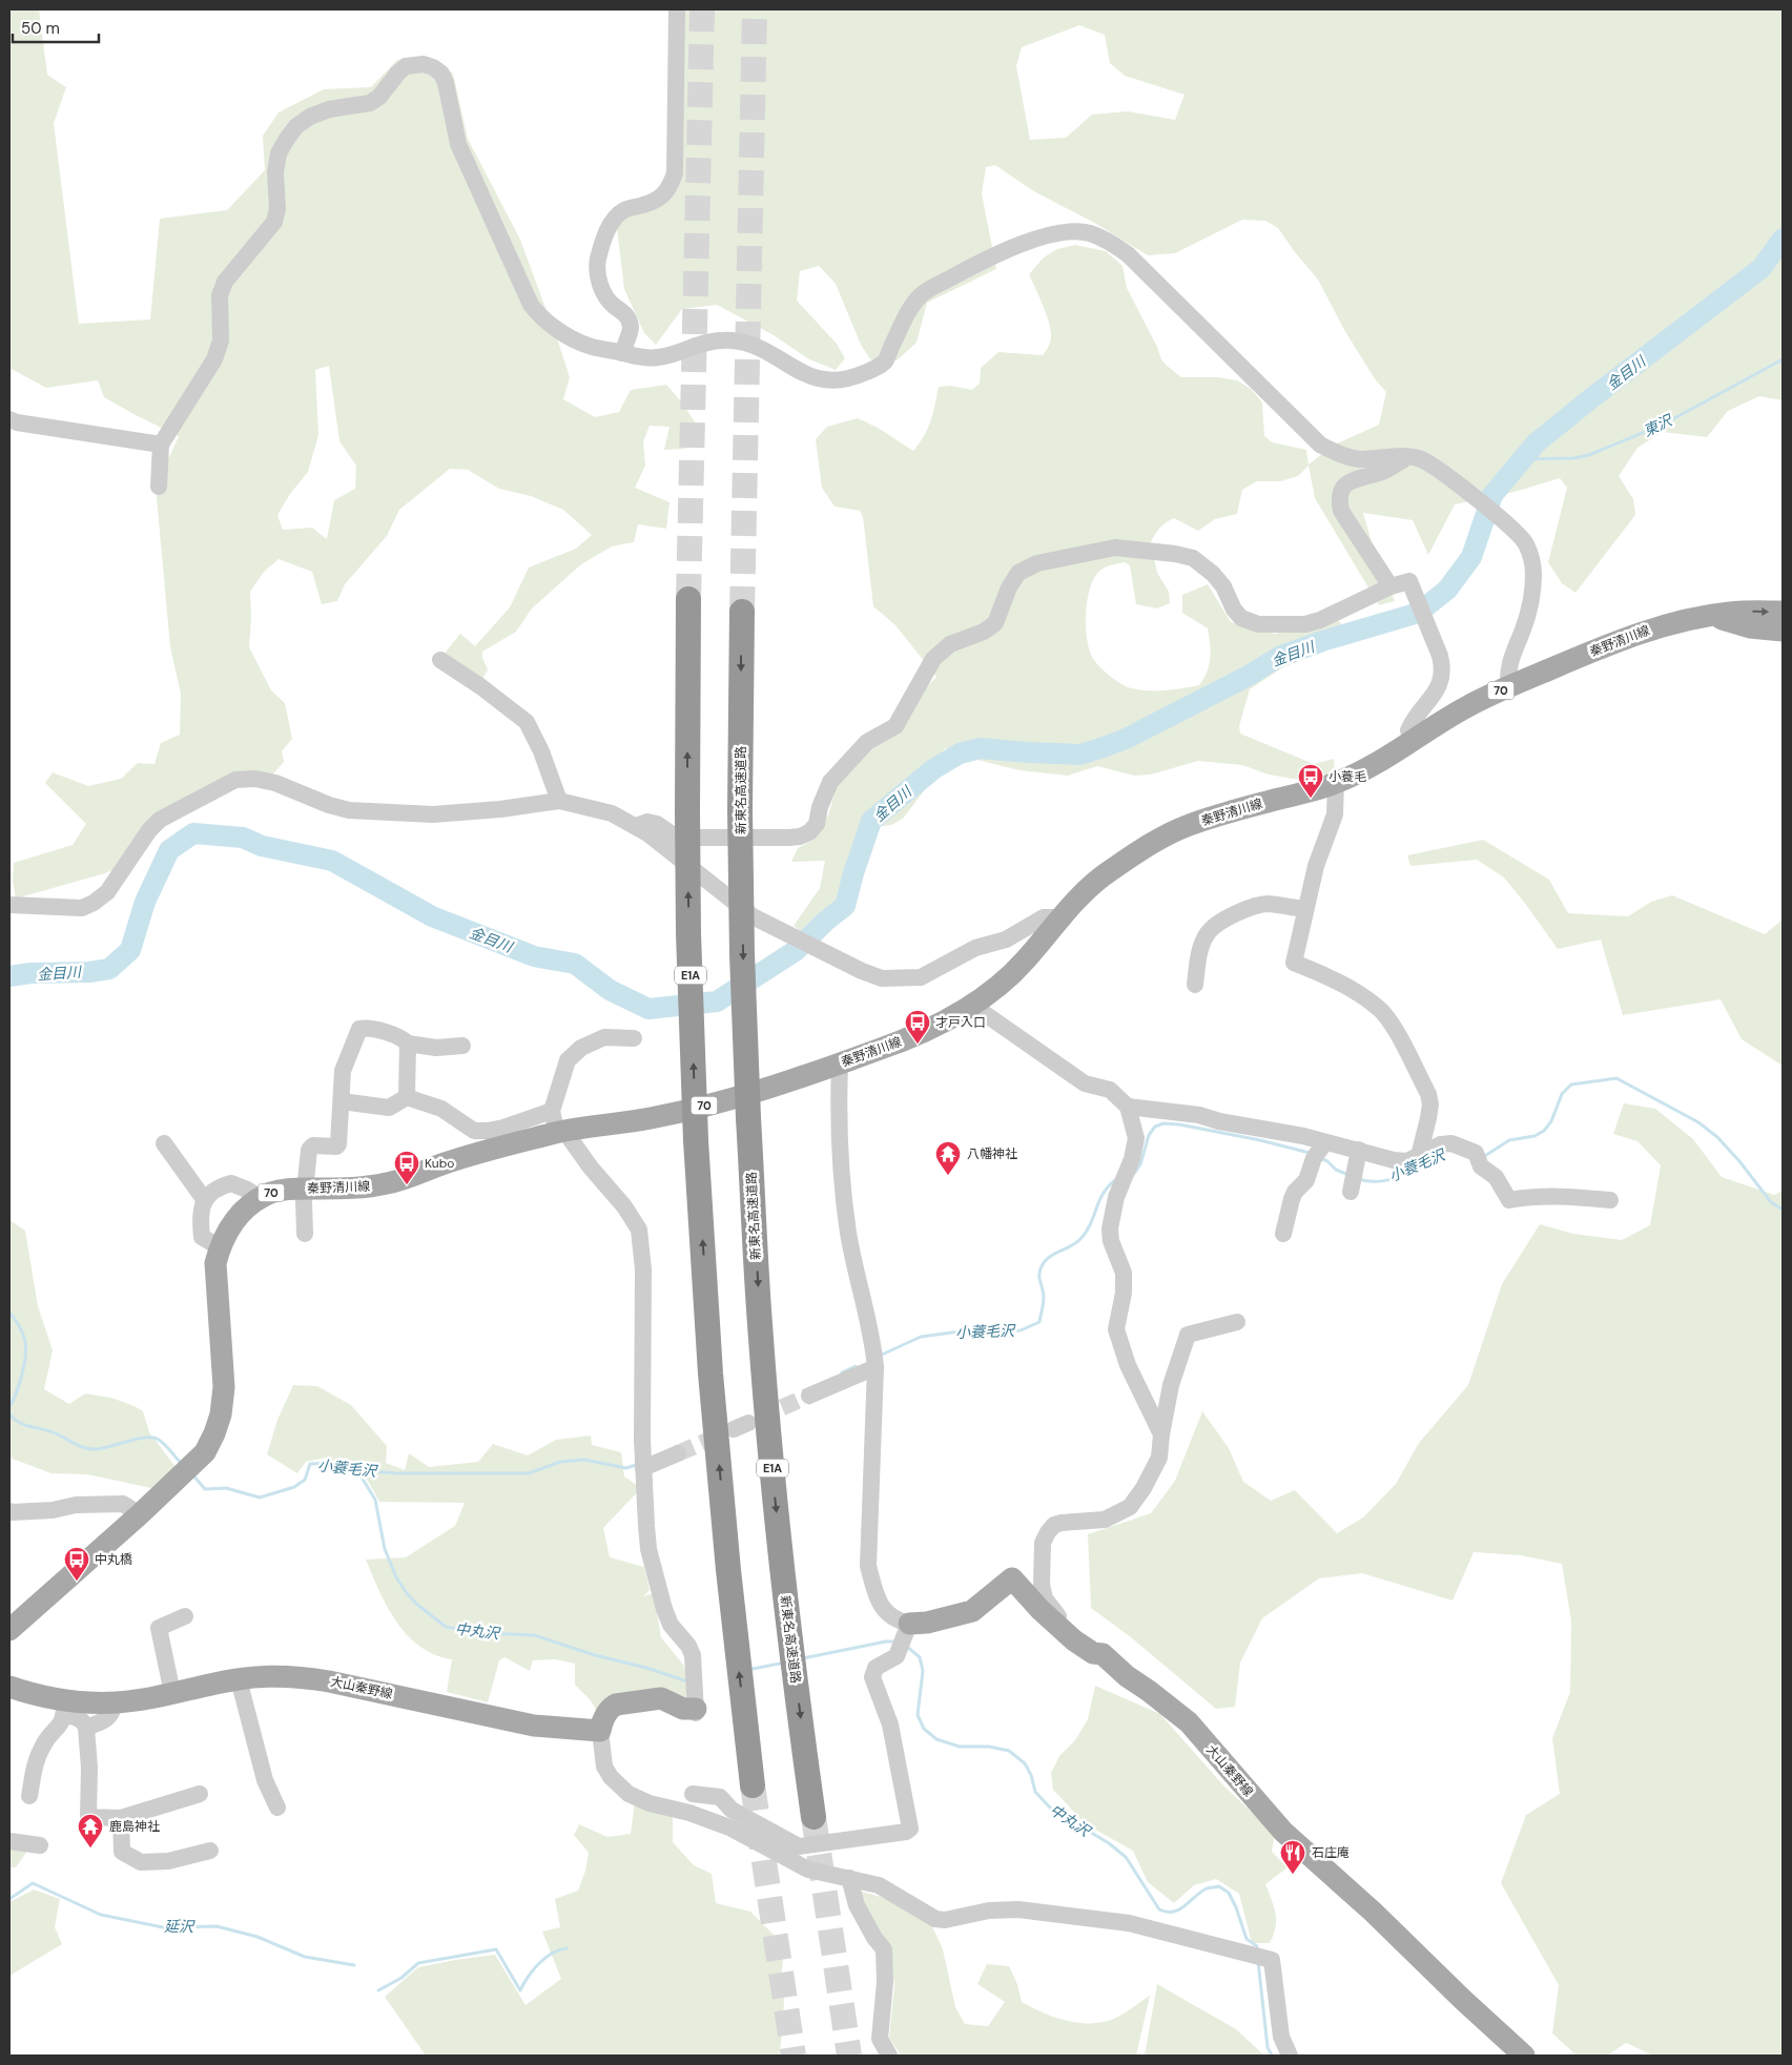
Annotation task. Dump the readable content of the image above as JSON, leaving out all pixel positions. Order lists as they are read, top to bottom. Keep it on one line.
{"streets":{"highway":["新東名高速道路","E1A"],"main road":["秦野清川線","70","大山秦野線"]},"crossings":[["秦野清川線","70"]],"water":["金目川","東沢","小蓑毛沢","中丸沢","延沢"],"places":{"bus stop":["小蓑毛","才戸入口","Kubo","中丸橋"],"temple":["八幡神社","鹿島神社"],"restaurant":["石庄庵"]},"scale_bar":"50 m"}
